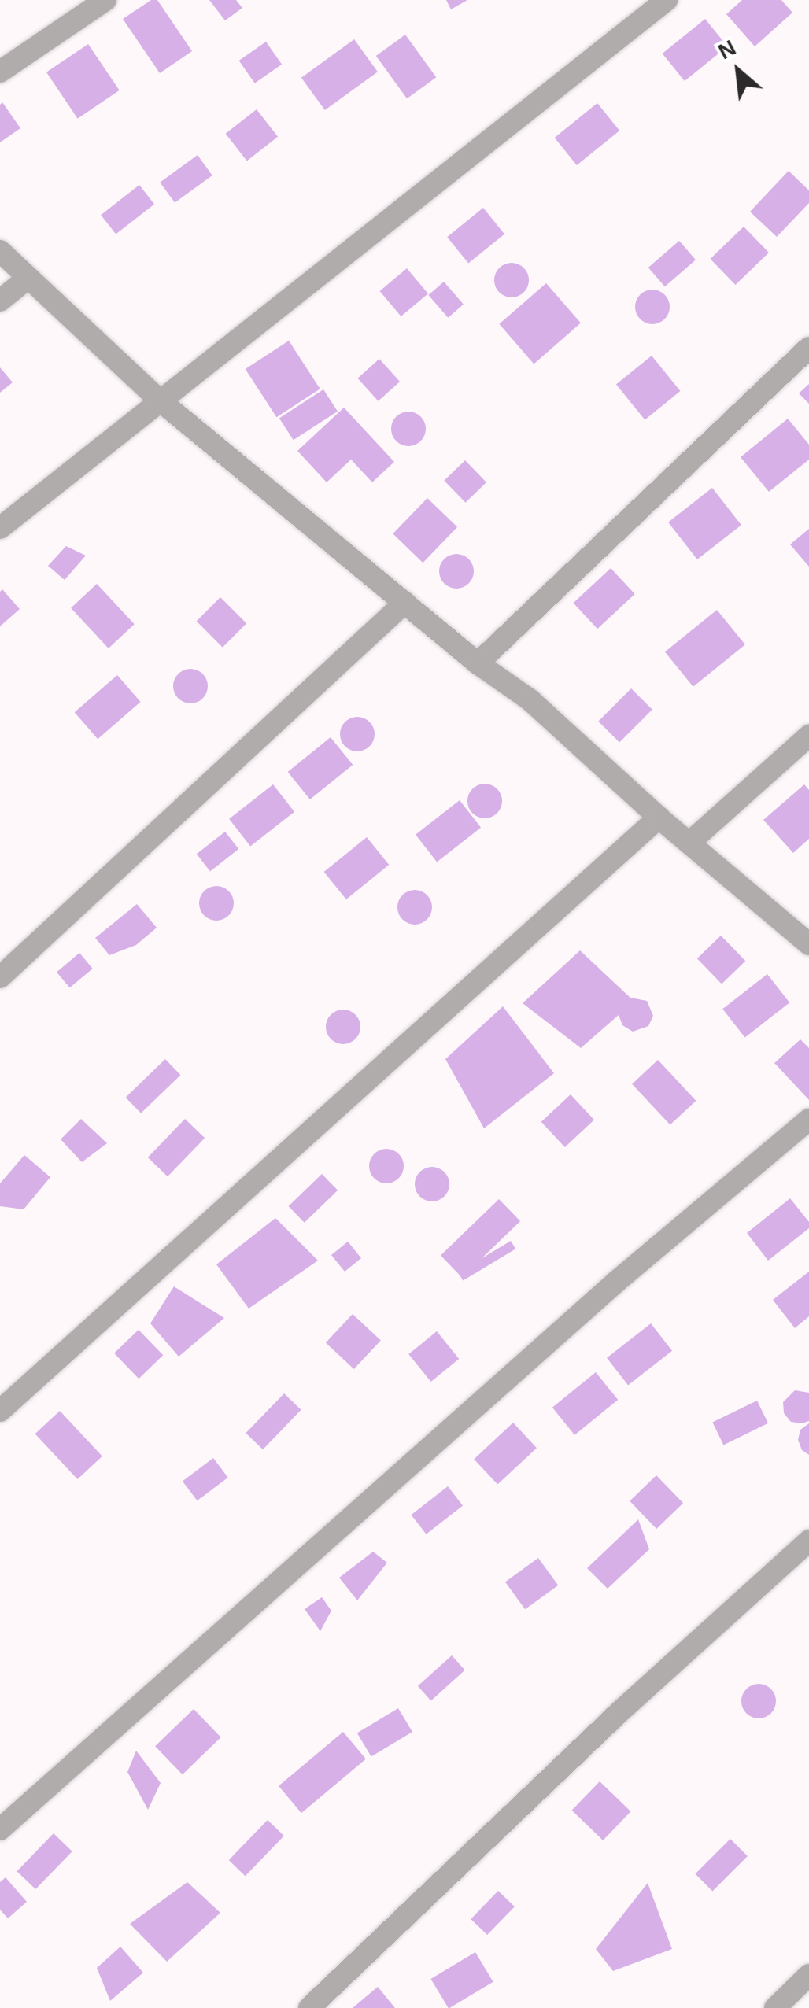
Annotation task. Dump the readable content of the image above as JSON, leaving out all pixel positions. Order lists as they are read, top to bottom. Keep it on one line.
{"north":"top left"}
